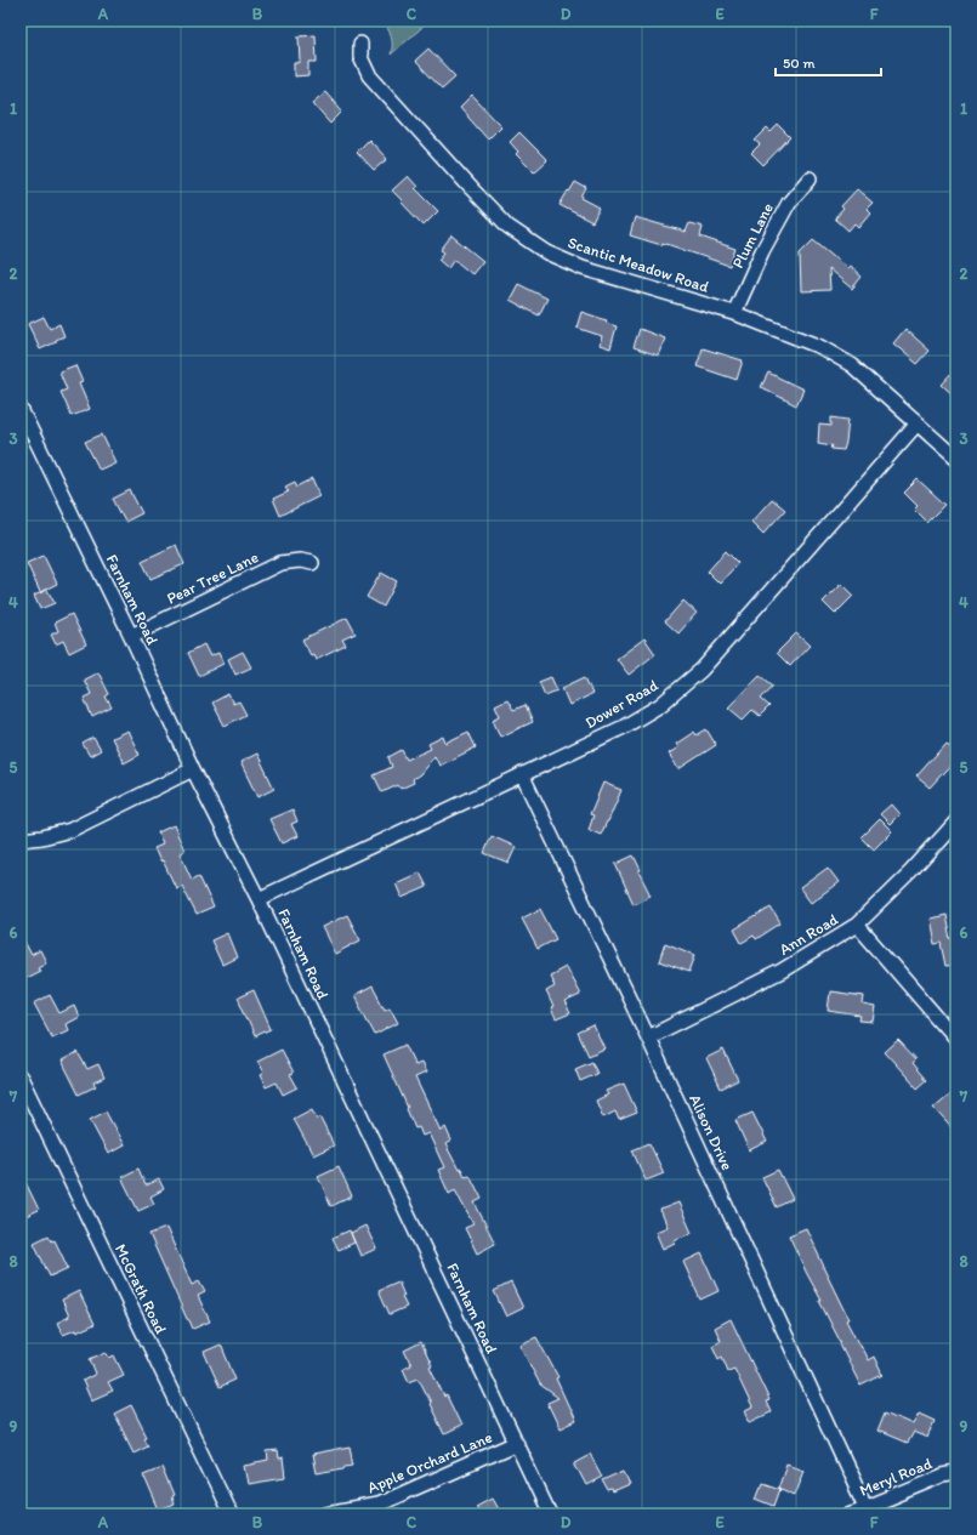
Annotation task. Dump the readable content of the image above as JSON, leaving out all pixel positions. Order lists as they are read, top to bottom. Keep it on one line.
{"streets":{"street":["Plum Lane","Scantic Meadow Road","Pear Tree Lane","Farnham Road","Dower Road","Ann Road","Alison Drive","McGrath Road","Apple Orchard Lane","Meryl Road"]},"crossings":[["Plum Lane","Scantic Meadow Road"],["Scantic Meadow Road","Dower Road"],["Pear Tree Lane","Farnham Road"],["Farnham Road","Dower Road"],["Farnham Road","Apple Orchard Lane"],["Dower Road","Alison Drive"],["Ann Road","Alison Drive"],["Alison Drive","Meryl Road"]],"scale_bar":"50 m","grid":{"columns":["A","B","C","D","E","F"],"rows":["1","2","3","4","5","6","7","8","9"]}}
